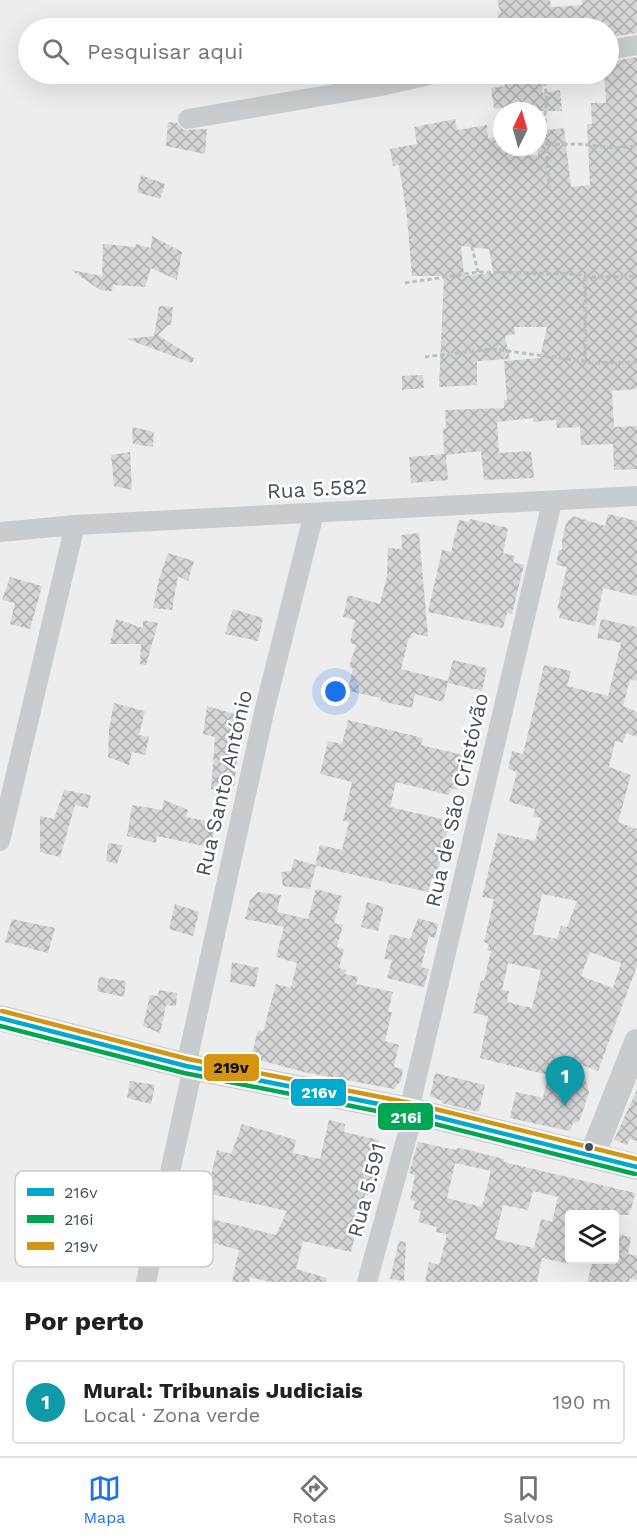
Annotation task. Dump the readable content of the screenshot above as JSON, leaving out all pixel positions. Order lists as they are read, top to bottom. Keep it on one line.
{"streets":{"street":["Rua 5.582","Rua Santo António","Rua de São Cristóvão","Rua 5.591"]},"crossings":[["Rua 5.582","Rua Santo António"],["Rua 5.582","Rua de São Cristóvão"],["Rua de São Cristóvão","Rua 5.591"]],"lines":["transit line 219v","transit line 216v","transit line 216i"],"legend":["216v","216i","219v"],"north":"top","page":{"search":"Pesquisar aqui","pins":"1","heading":"Por perto","list":[{"mark":"1","name":"Mural: Tribunais Judiciais","note":"Local · Zona verde","value":"190 m"}],"nav":["Mapa","Rotas","Salvos"]}}
